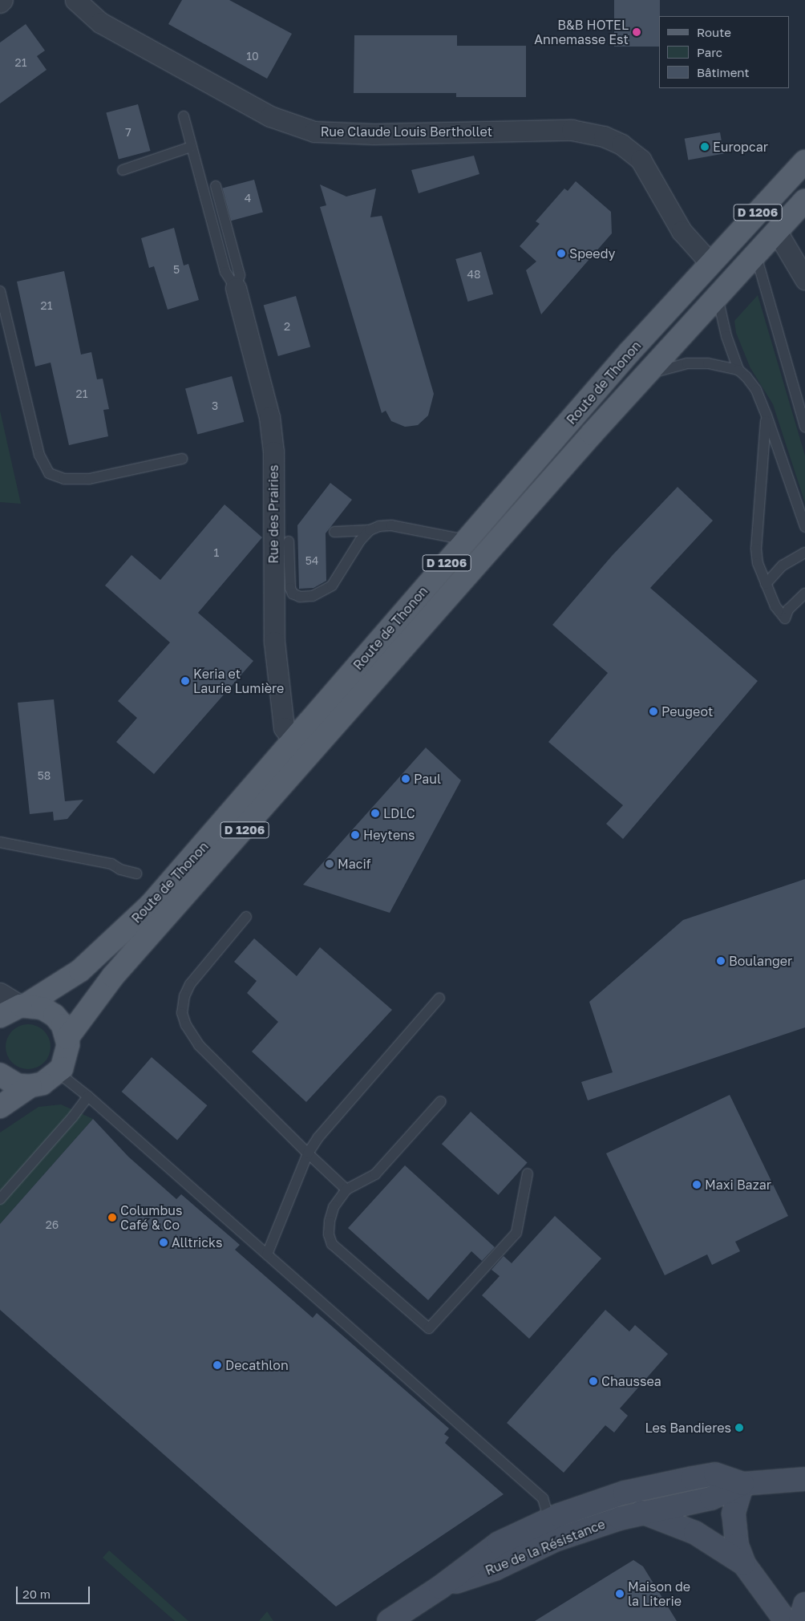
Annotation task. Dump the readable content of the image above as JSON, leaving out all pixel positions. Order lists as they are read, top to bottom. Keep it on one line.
{"streets":{"main road":["D 1206","Route de Thonon"],"street":["Rue Claude Louis Berthollet","Rue des Prairies","Rue de la Résistance"]},"crossings":[["Rue Claude Louis Berthollet","Route de Thonon"],["Route de Thonon","Rue des Prairies"]],"places":["B&B HOTEL Annemasse Est","Europcar","Speedy","Keria et Laurie Lumière","Peugeot","Paul","LDLC","Heytens","Macif","Boulanger","Maxi Bazar","Columbus Café & Co","Alltricks","Decathlon","Chaussea","Les Bandieres","Maison de la Literie"],"house_numbers":["10","21","7","4","5","48","21","2","21","3","1","54","58","26"],"legend":["Route","Parc","Bâtiment"],"scale_bar":"20 m"}
